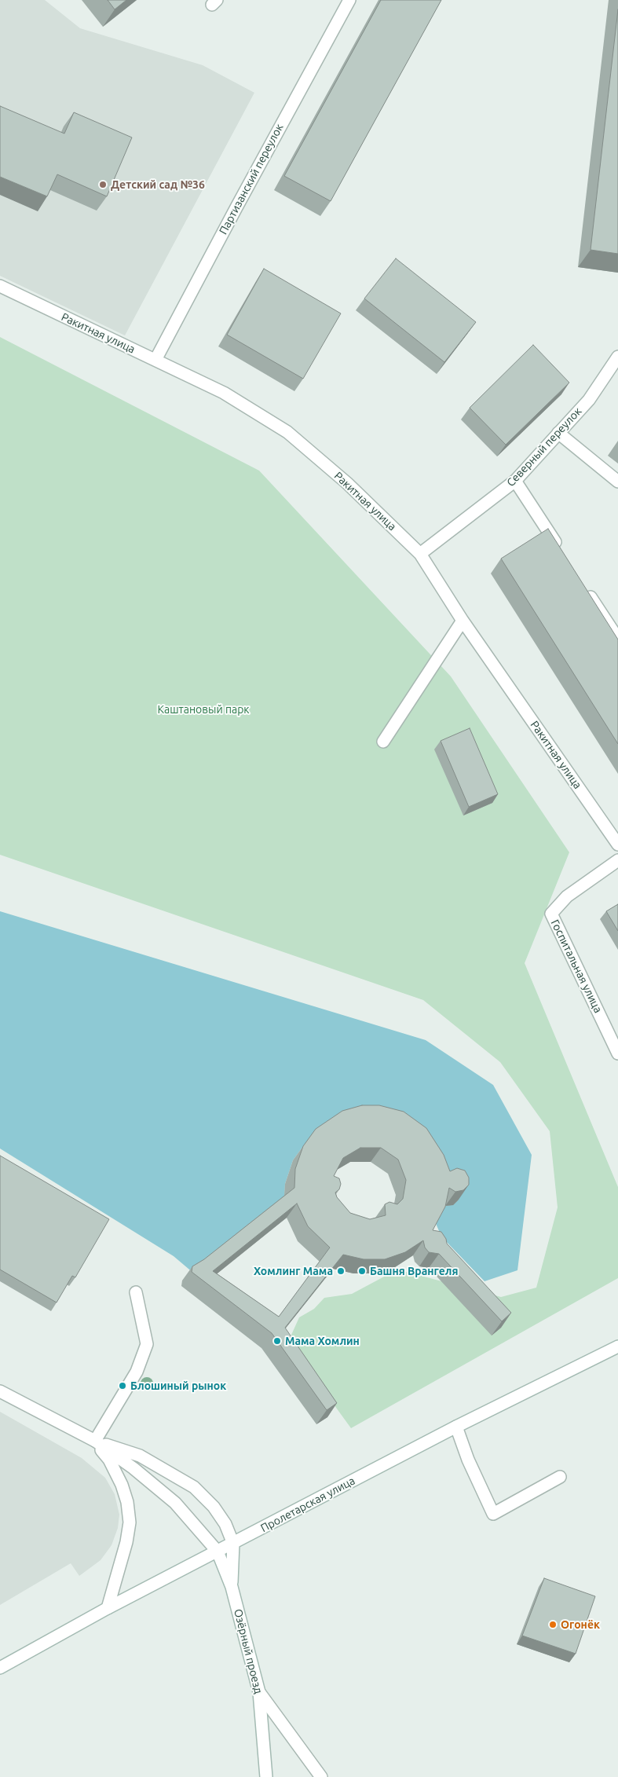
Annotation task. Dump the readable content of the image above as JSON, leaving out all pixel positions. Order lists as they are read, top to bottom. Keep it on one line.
{"streets":{"street":["Партизанский переулок","Ракитная улица","Северный переулок","Госпитальная улица","Пролетарская улица","Озёрный проезд"]},"crossings":[["Партизанский переулок","Ракитная улица"],["Ракитная улица","Северный переулок"],["Пролетарская улица","Озёрный проезд"]],"parks":["Каштановый парк"],"places":["Детский сад №36","Хомлинг Мама","Башня Врангеля","Мама Хомлин","Блошиный рынок","Огонёк"]}
